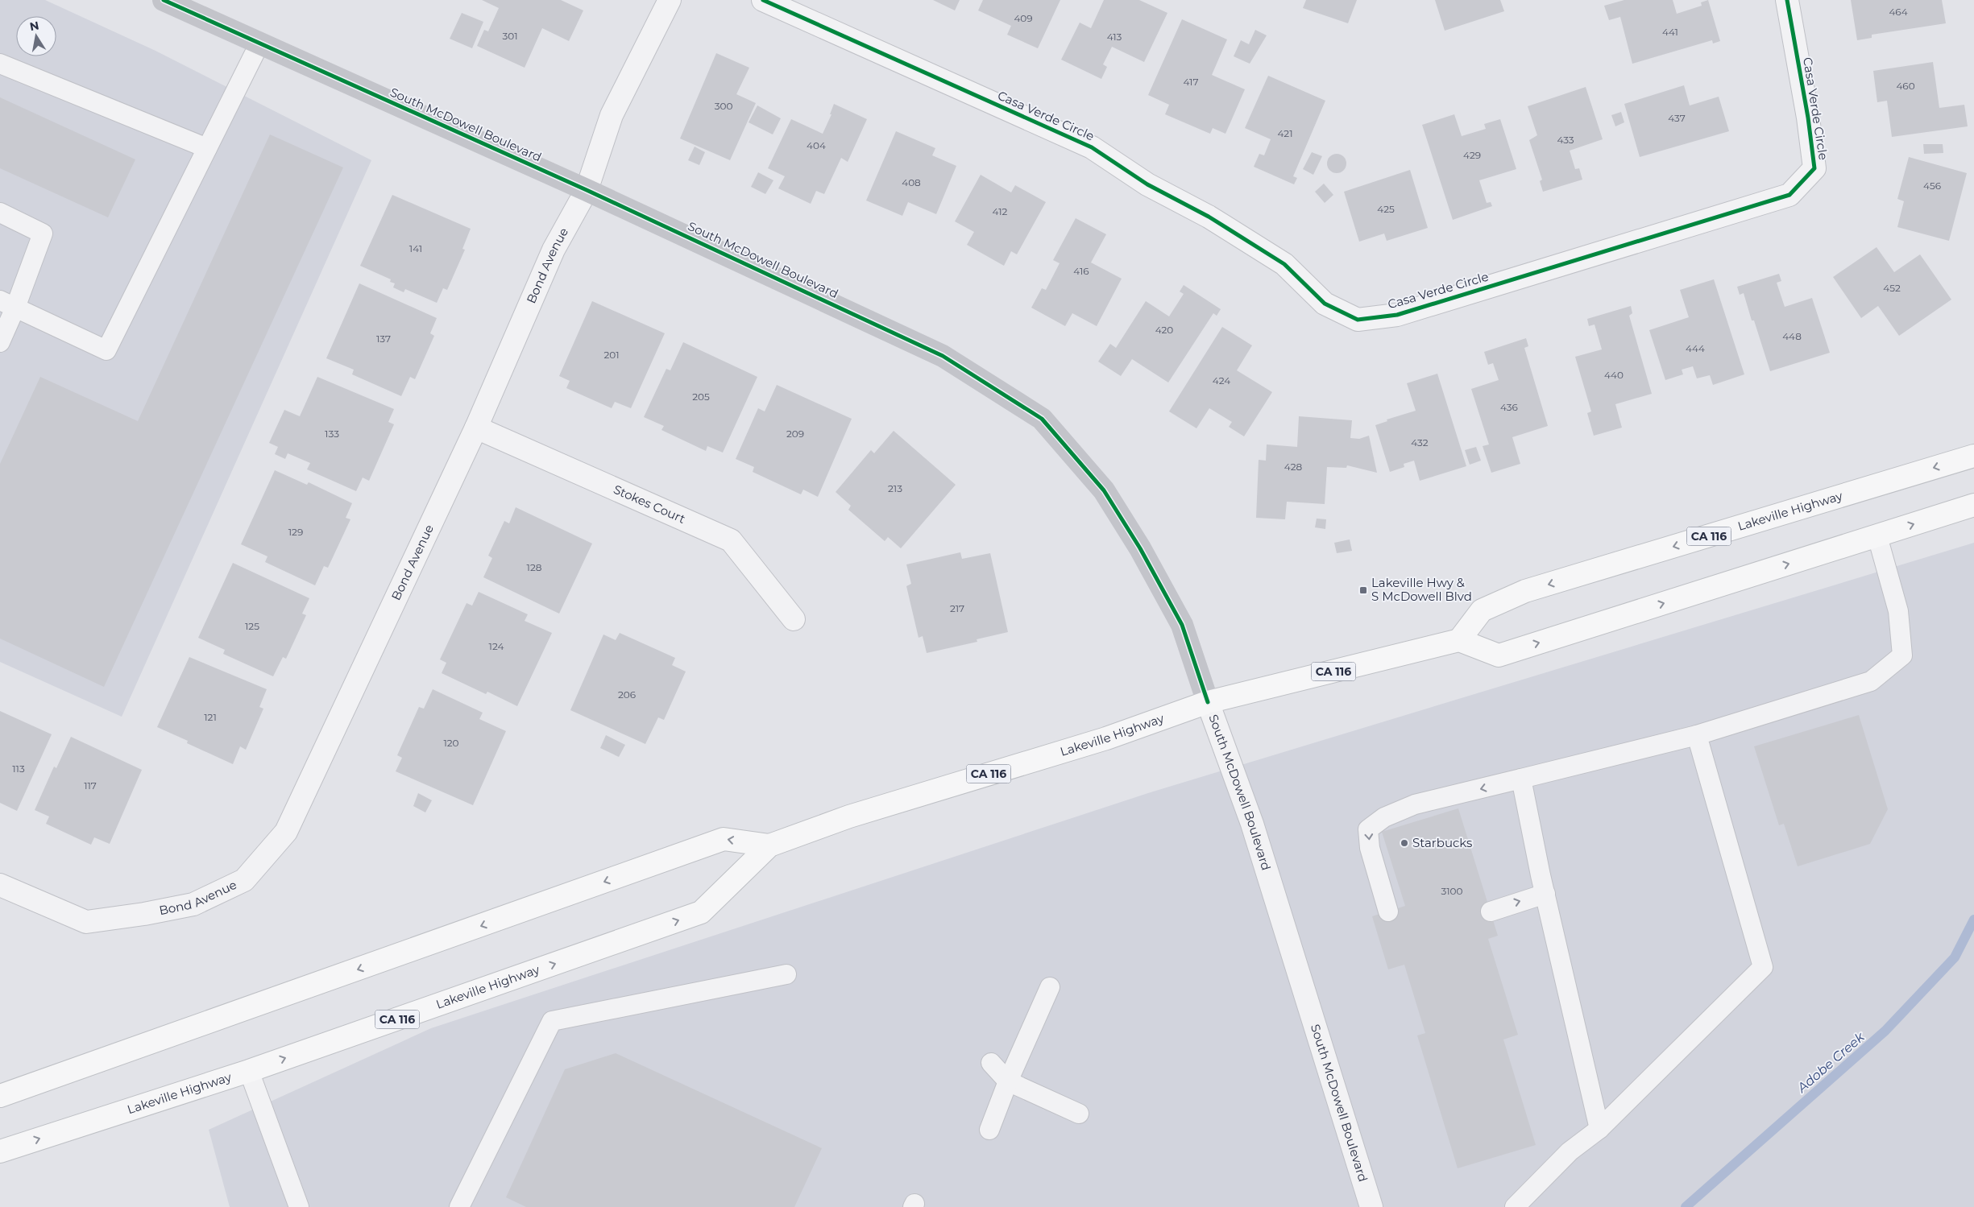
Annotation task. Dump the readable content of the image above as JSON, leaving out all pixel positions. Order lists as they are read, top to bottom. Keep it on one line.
{"streets":{"main road":["South McDowell Boulevard","Lakeville Highway","CA 116"],"street":["Casa Verde Circle","Bond Avenue","Stokes Court"]},"crossings":[["South McDowell Boulevard","Bond Avenue"],["South McDowell Boulevard","Lakeville Highway"],["Bond Avenue","Stokes Court"]],"water":["Adobe Creek"],"places":{"transit":["Lakeville Hwy & S McDowell Blvd"],"other":["Starbucks"]},"house_numbers":["464","409","441","301","413","417","460","300","437","421","433","404","429","408","456","425","412","141","416","452","420","448","137","444","201","440","424","205","436","133","209","432","428","213","129","128","217","125","124","206","121","120","113","117","3100"],"north":"top"}
